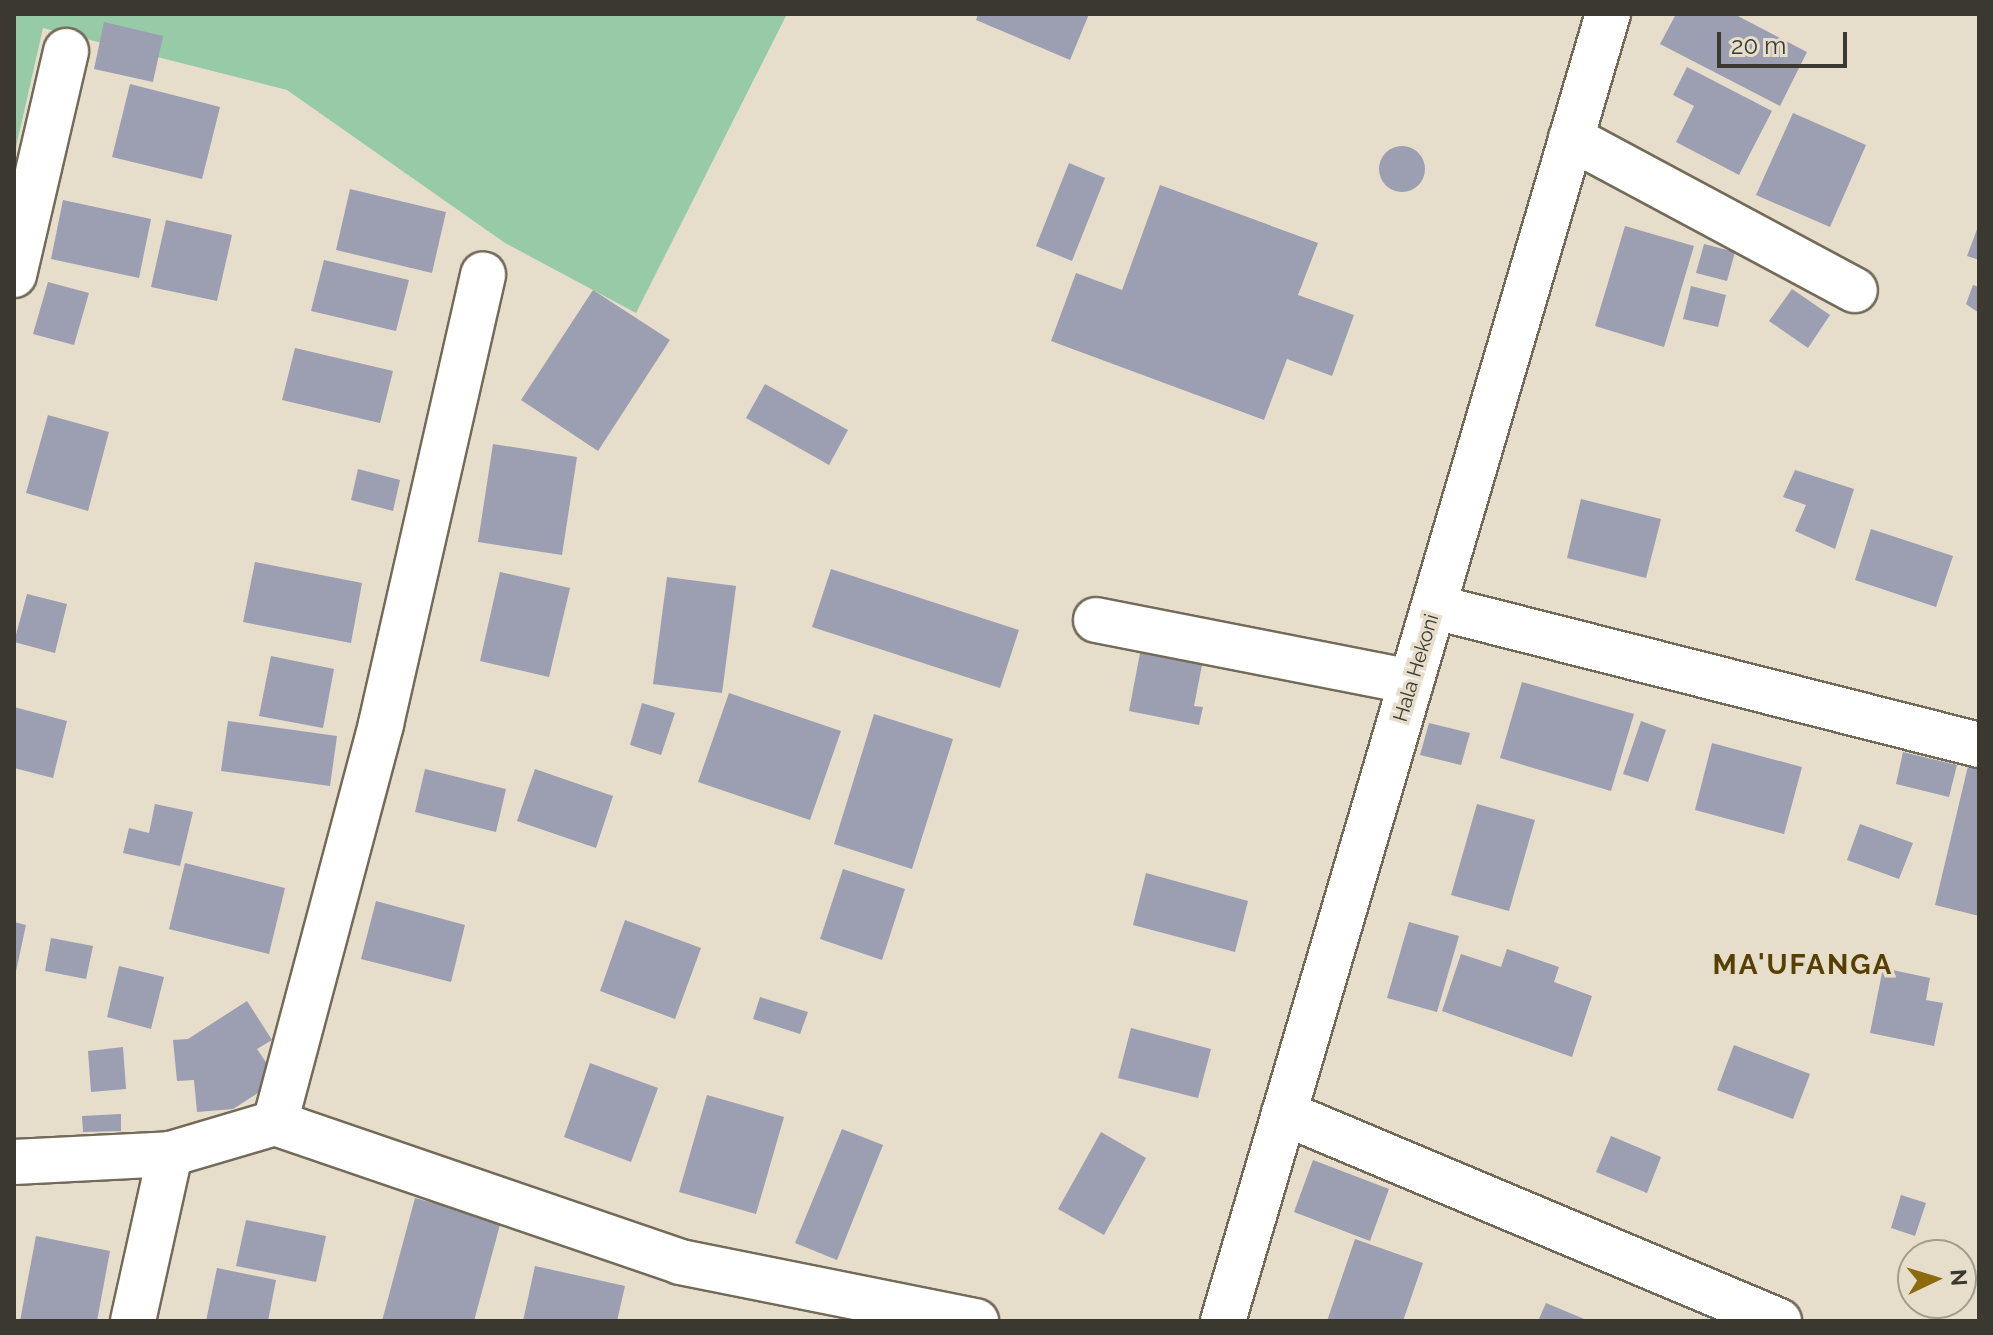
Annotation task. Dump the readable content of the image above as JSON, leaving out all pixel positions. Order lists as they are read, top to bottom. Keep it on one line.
{"streets":{"street":["Hala Hekoni"]},"districts":["MA'UFANGA"],"scale_bar":"20 m","north":"right"}
